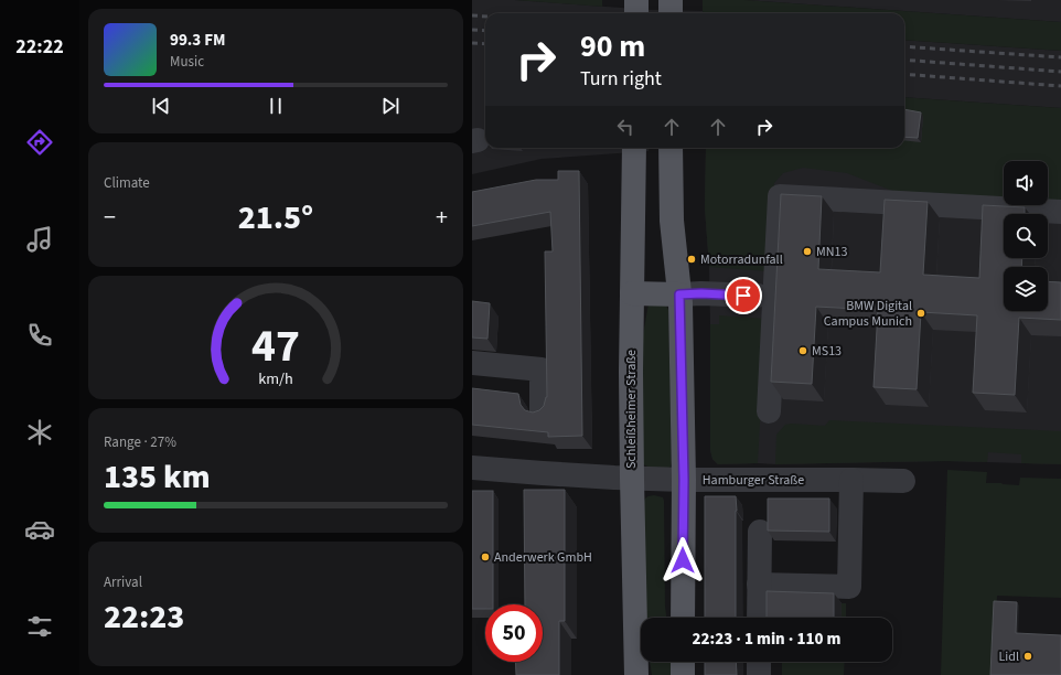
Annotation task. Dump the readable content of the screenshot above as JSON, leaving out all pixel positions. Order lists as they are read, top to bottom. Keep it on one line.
{"streets":{"main road":["Schleißheimer Straße"],"street":["Hamburger Straße"]},"crossings":[["Schleißheimer Straße","Hamburger Straße"]],"places":["MN13","Motorradunfall","BMW Digital Campus Munich","MS13","Anderwerk GmbH","Lidl"],"page":{"tabs":"22:22","turn":["90 m","Turn right"],"song":["99.3 FM","Music"],"tile":["Climate",["Range · 27%","135 km"],["Arrival","22:23"]],"heat":["−","21.5°","+"],"limit":"50","trip":"22:23 · 1 min · 110 m","gauge":["47","km/h"]}}
